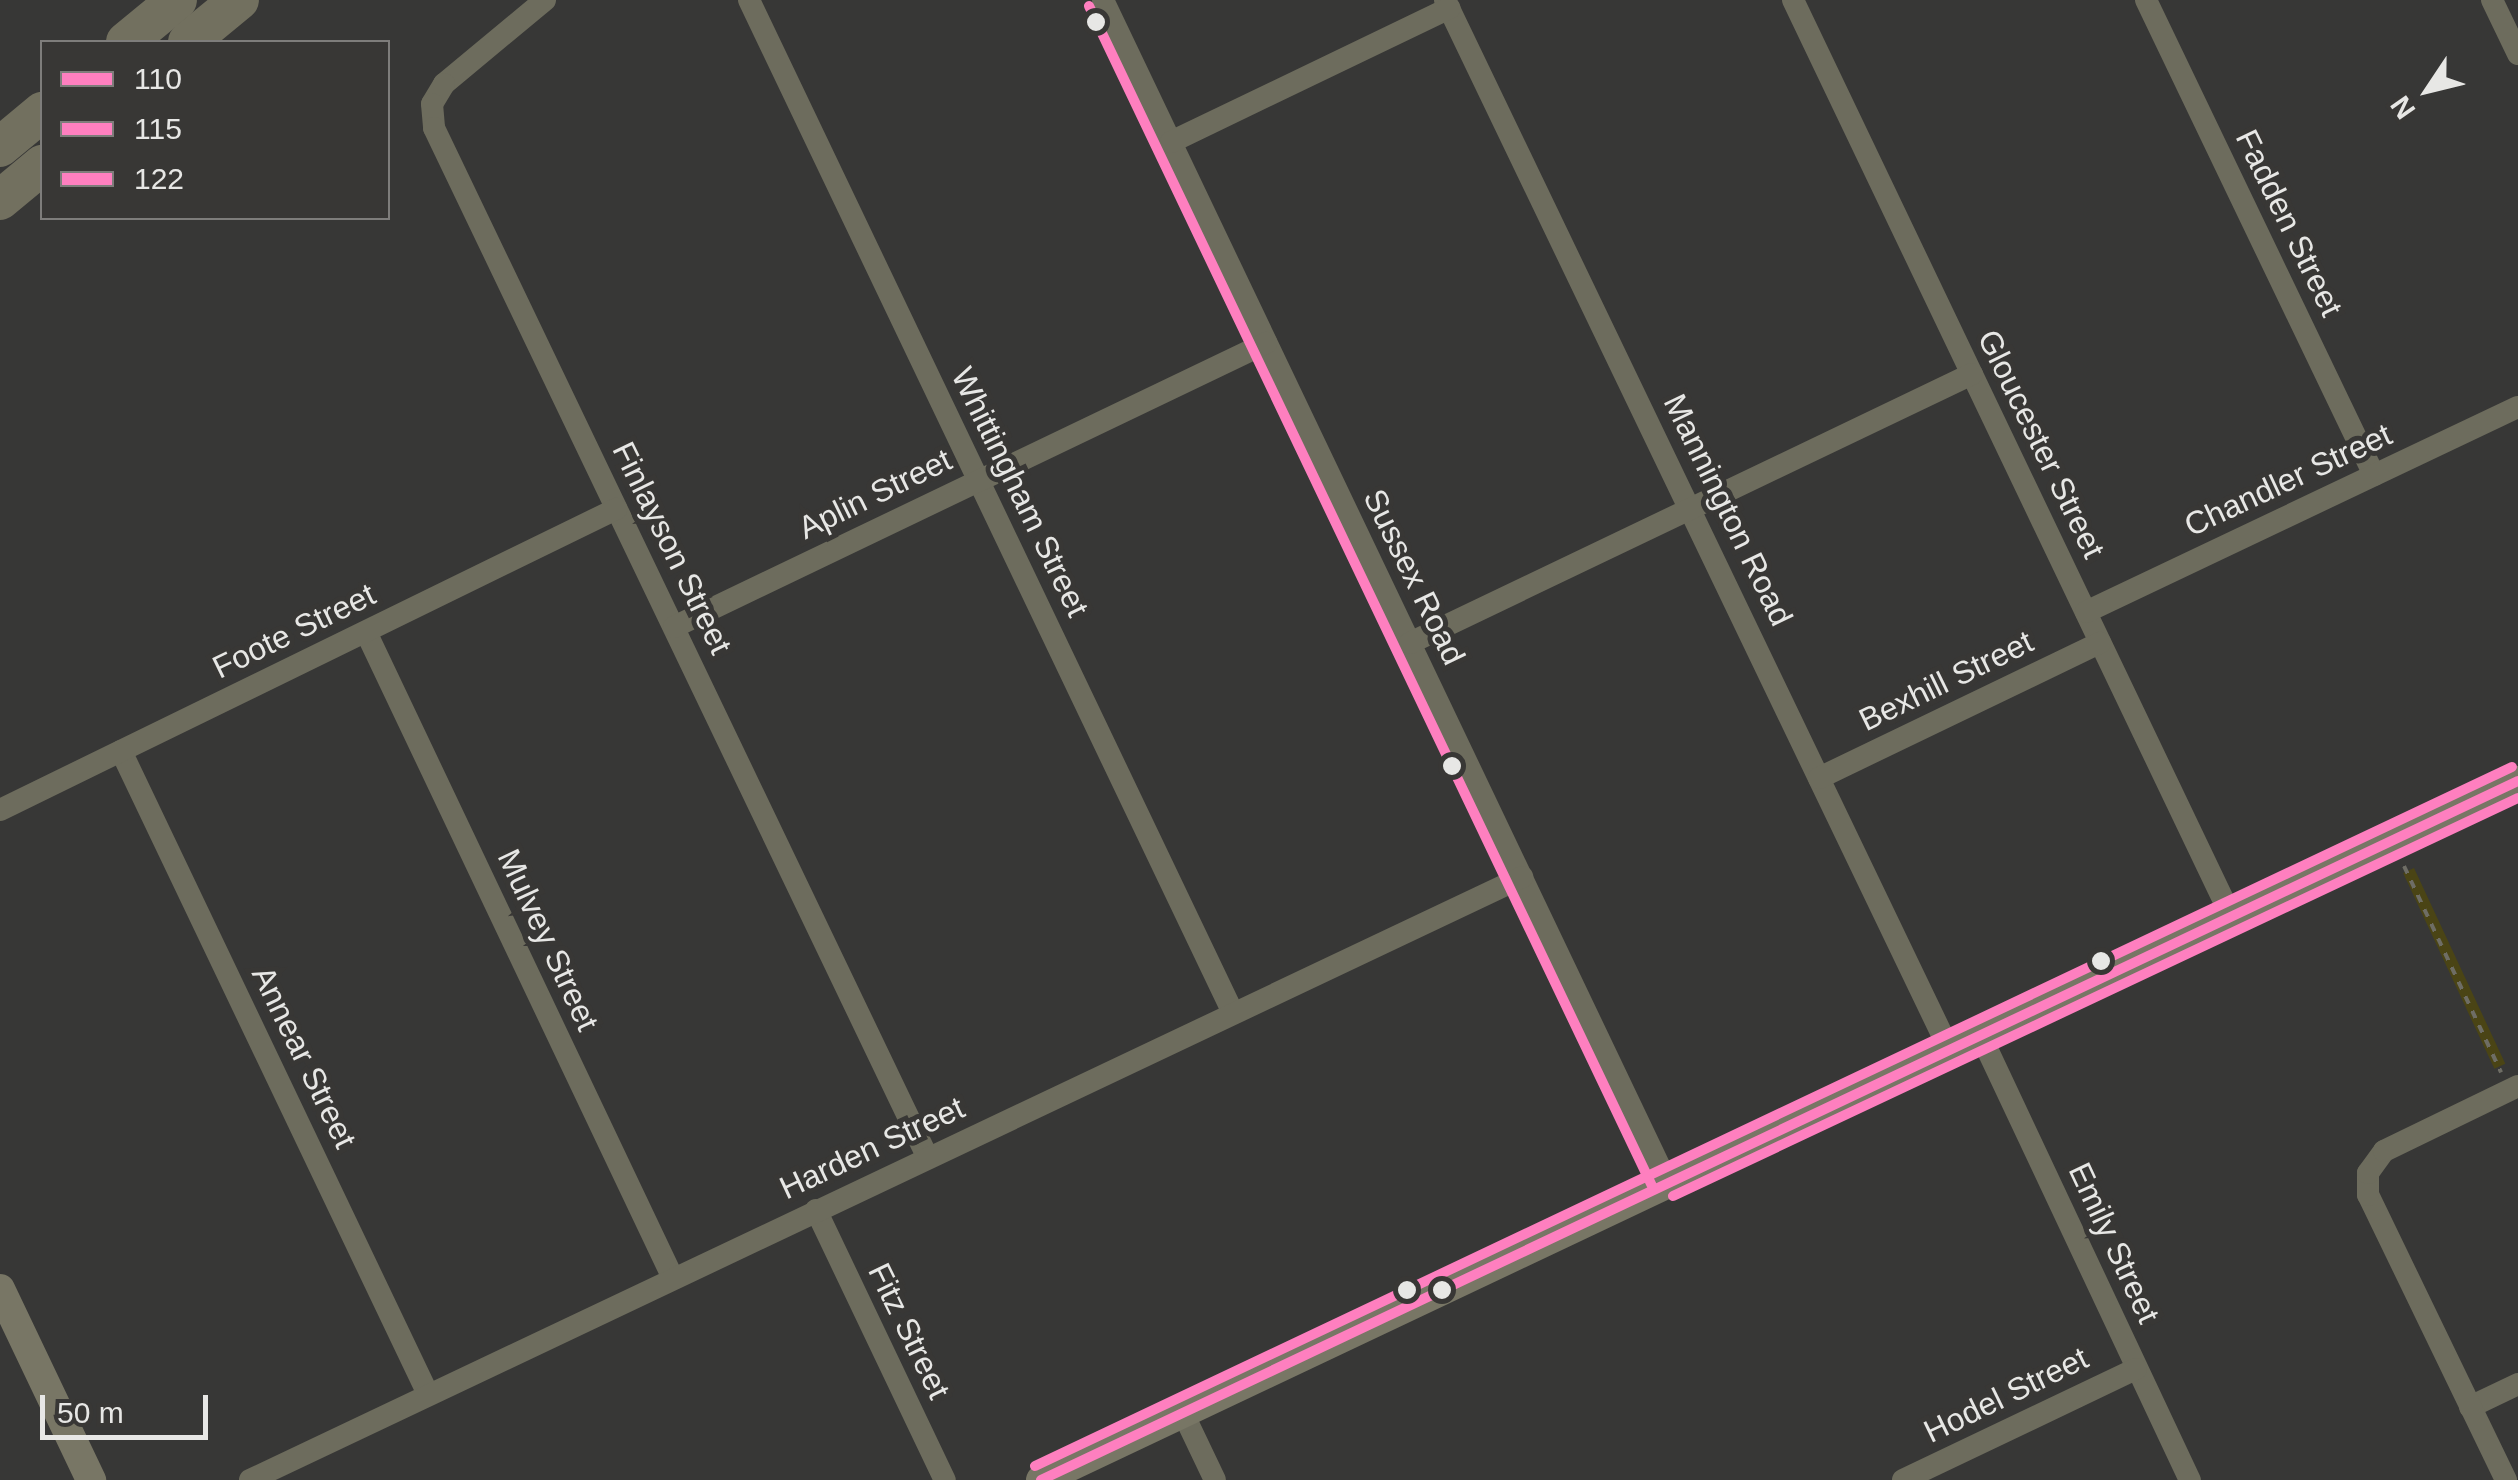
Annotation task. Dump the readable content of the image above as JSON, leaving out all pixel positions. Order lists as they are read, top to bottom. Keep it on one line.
{"streets":{"street":["Fadden Street","Gloucester Street","Chandler Street","Whittingham Street","Aplin Street","Mannington Road","Finlayson Street","Sussex Road","Foote Street","Bexhill Street","Mulvey Street","Annear Street","Harden Street","Emily Street","Fitz Street","Hodel Street"]},"crossings":[["Fadden Street","Chandler Street"],["Gloucester Street","Chandler Street"],["Gloucester Street","Bexhill Street"],["Whittingham Street","Aplin Street"],["Whittingham Street","Harden Street"],["Aplin Street","Finlayson Street"],["Aplin Street","Sussex Road"],["Mannington Road","Bexhill Street"],["Finlayson Street","Foote Street"],["Finlayson Street","Harden Street"],["Sussex Road","Harden Street"],["Foote Street","Mulvey Street"],["Foote Street","Annear Street"],["Mulvey Street","Harden Street"],["Annear Street","Harden Street"],["Harden Street","Fitz Street"],["Emily Street","Hodel Street"]],"lines":["transit line 115","transit line 122","transit line 110"],"legend":["110","115","122"],"scale_bar":"50 m","north":"bottom left"}
